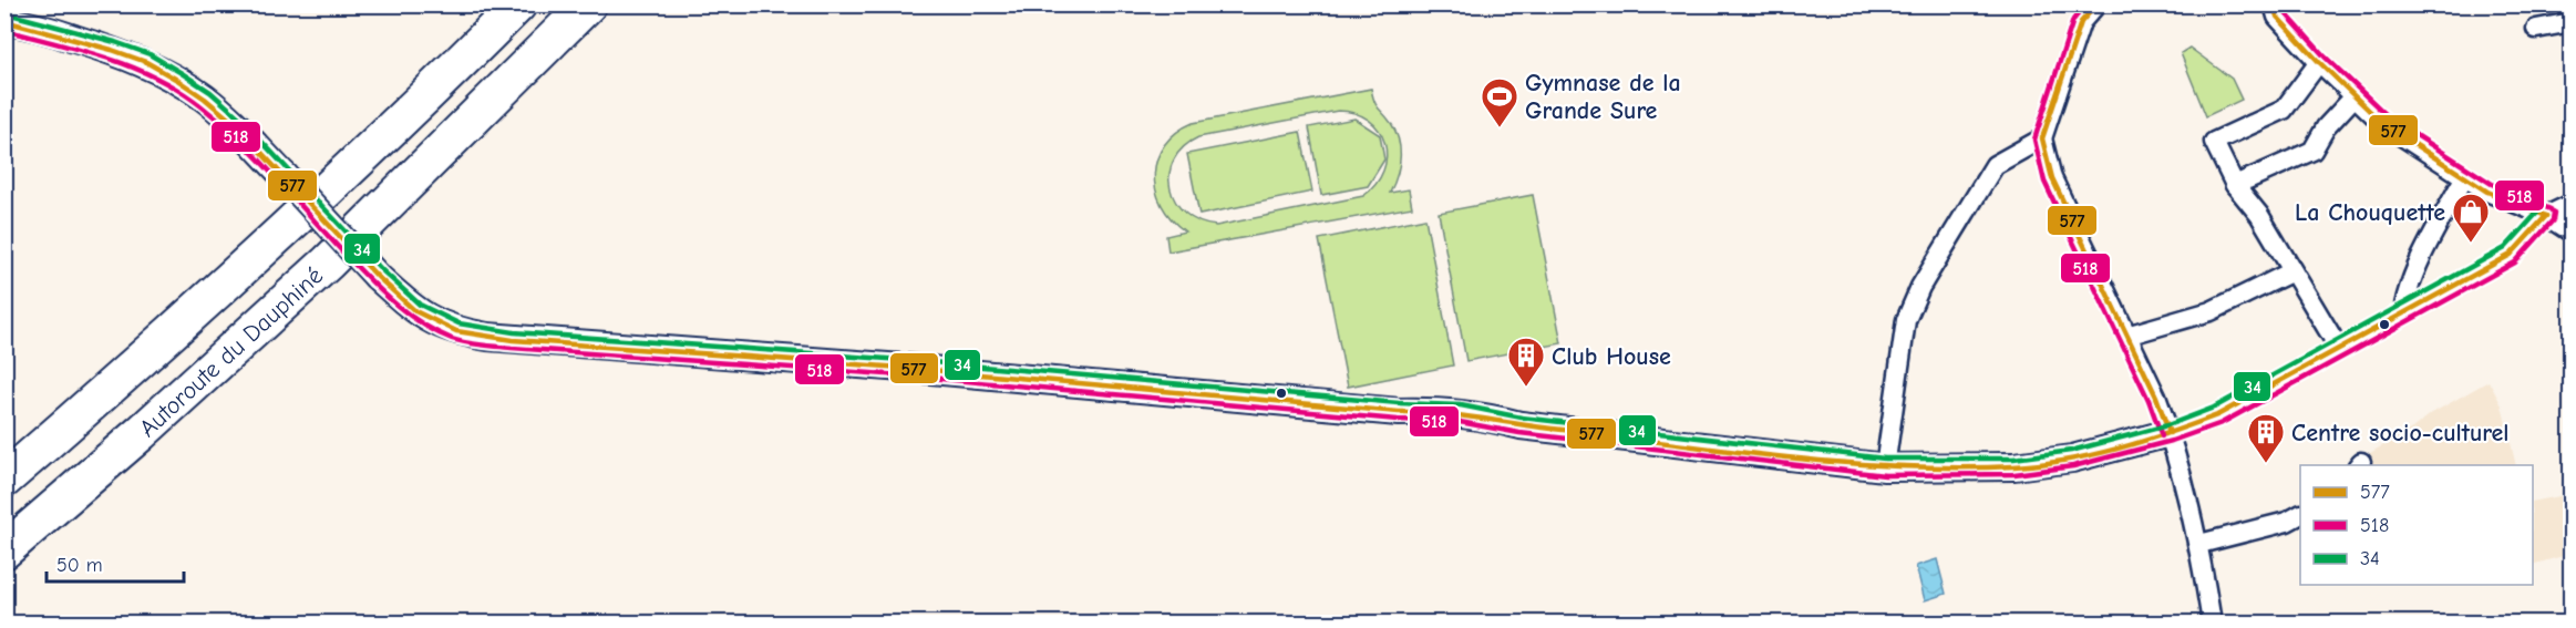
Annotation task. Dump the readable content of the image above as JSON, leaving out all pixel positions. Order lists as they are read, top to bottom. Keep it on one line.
{"streets":{"highway":["Autoroute du Dauphiné"]},"places":{"sports":["Gymnase de la Grande Sure"],"shop":["La Chouquette"],"building":["Club House","Centre socio-culturel"]},"lines":["transit line 577","transit line 518","transit line 34"],"legend":["577","518","34"],"scale_bar":"50 m"}
